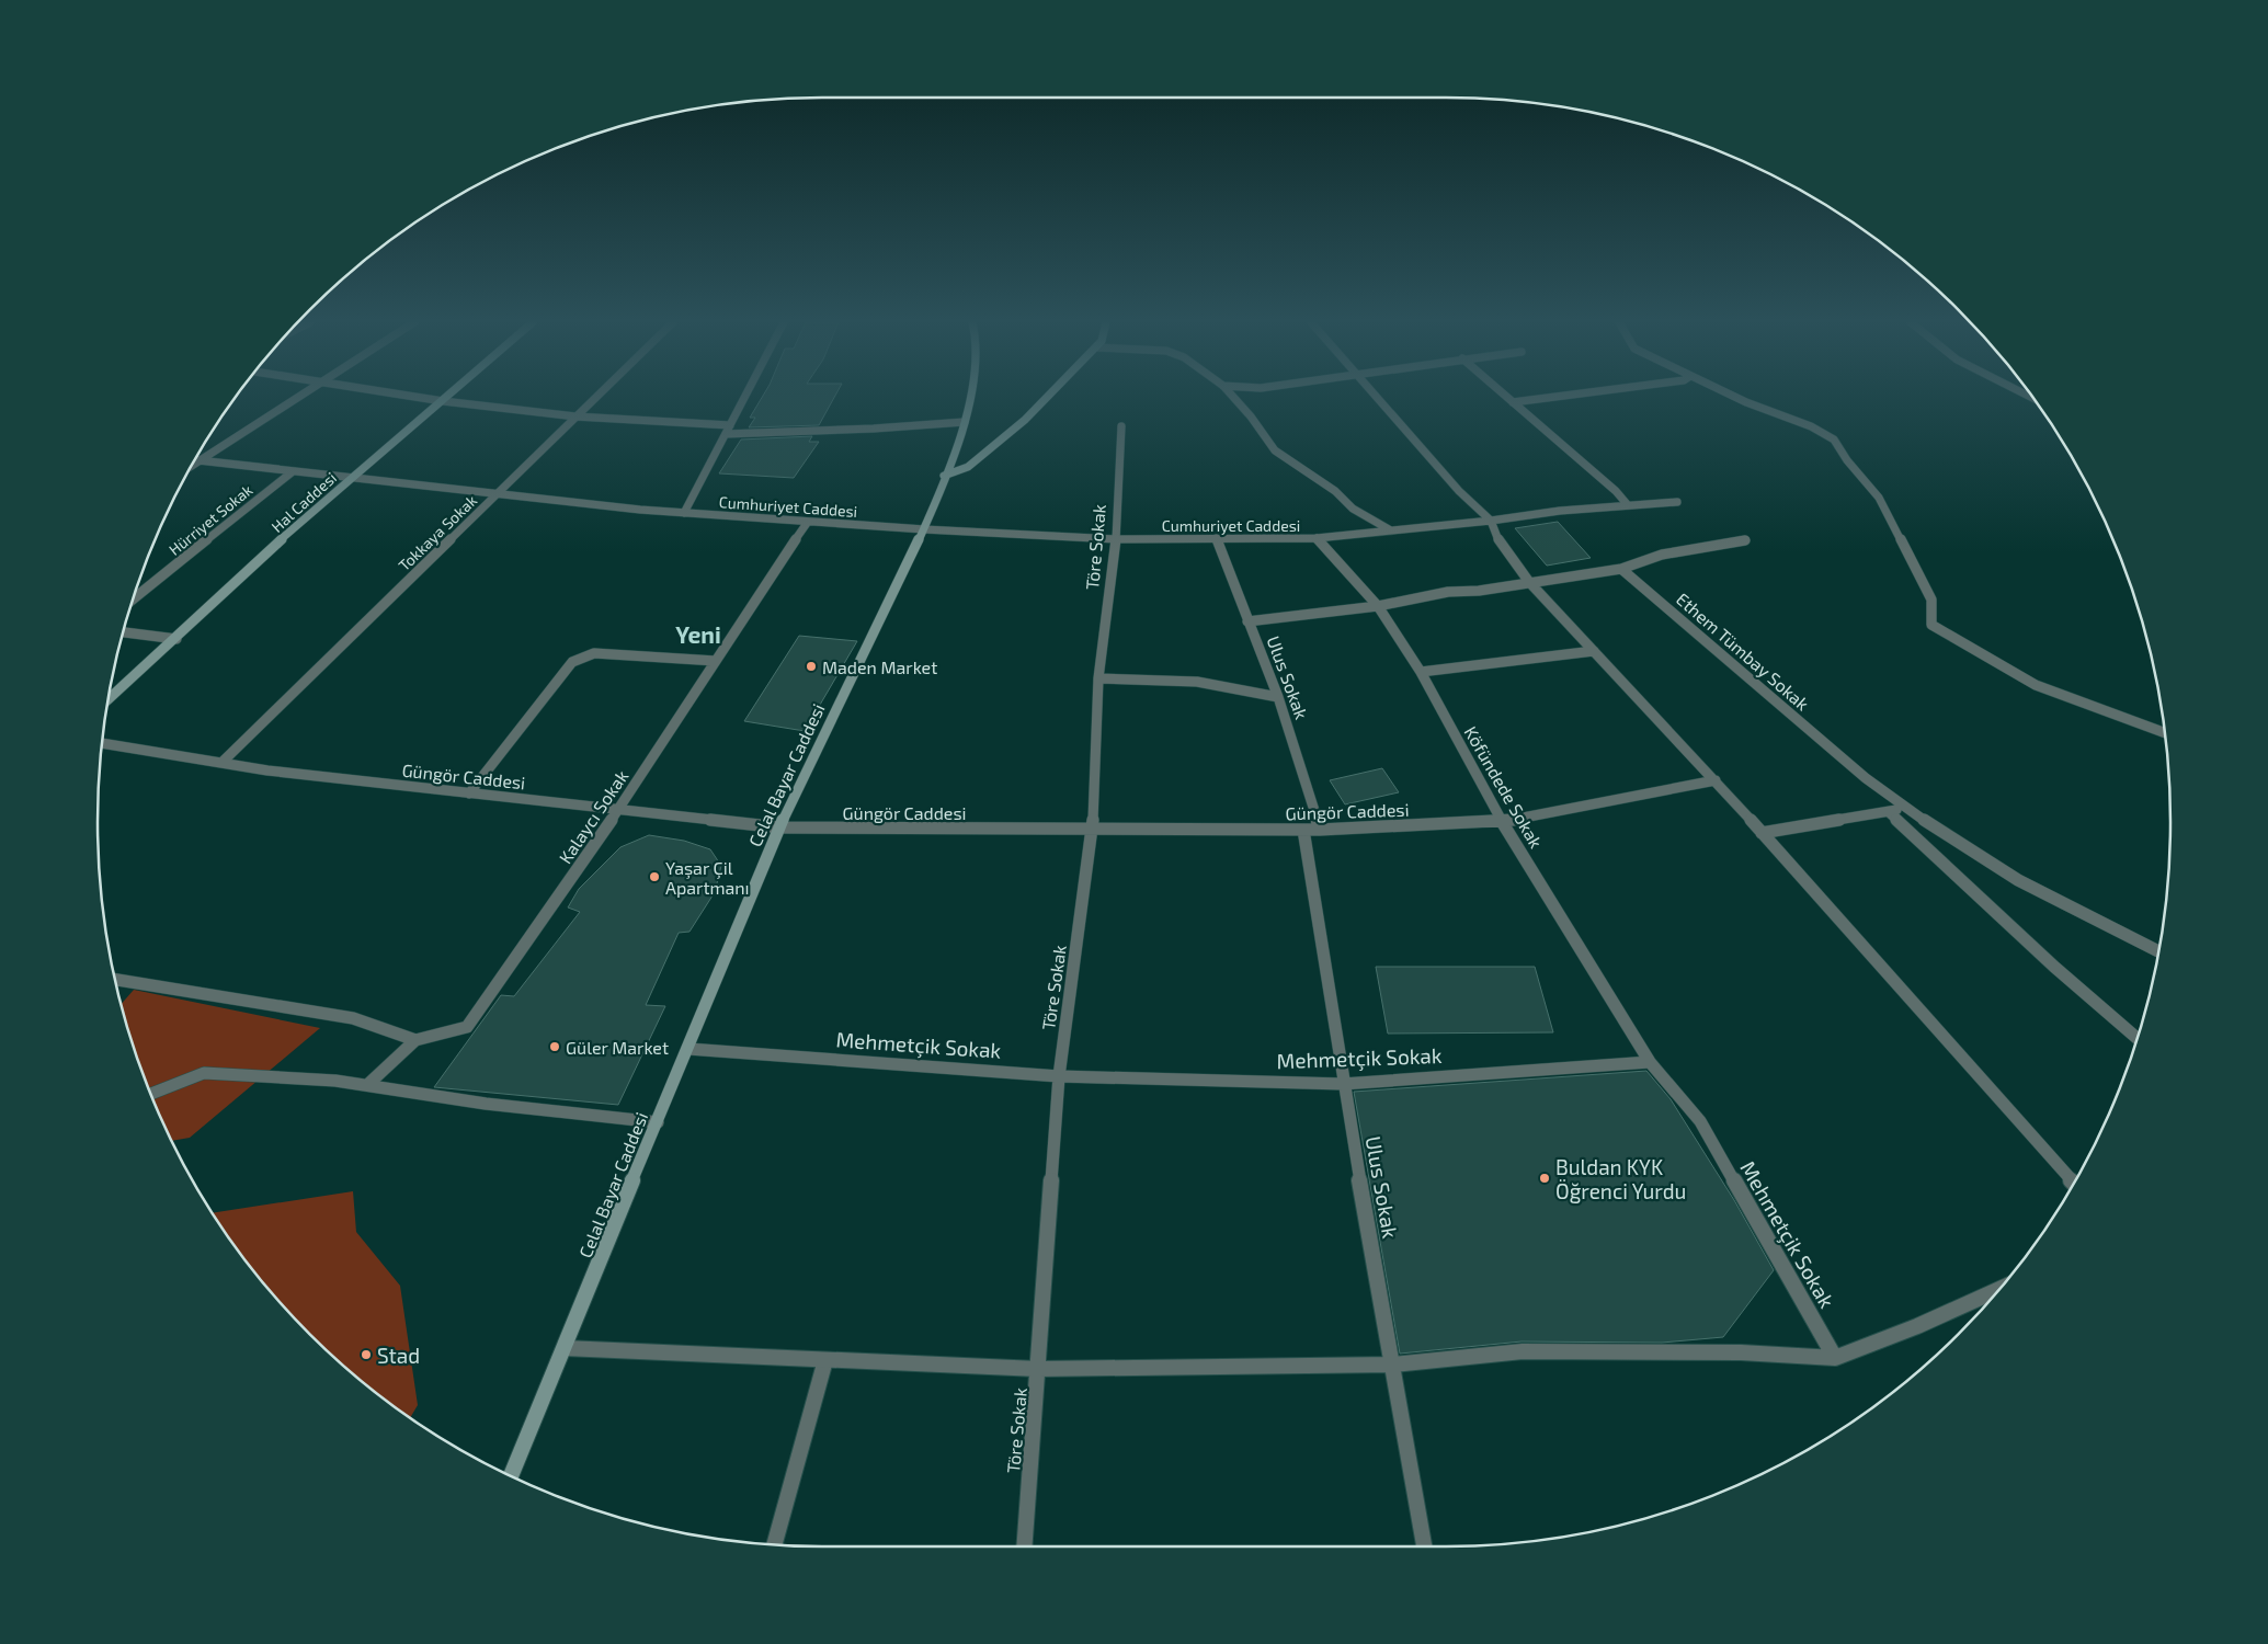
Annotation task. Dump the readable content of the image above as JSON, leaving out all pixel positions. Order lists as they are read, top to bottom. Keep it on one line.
{"streets":{"street":["Hal Caddesi","Cumhuriyet Caddesi","Hürriyet Sokak","Tokkaya Sokak","Töre Sokak","Ethem Tümbay Sokak","Ulus Sokak","Celal Bayar Caddesi","Güngör Caddesi","Köfündede Sokak","Kalaycı Sokak","Mehmetçik Sokak"]},"crossings":[["Hal Caddesi","Cumhuriyet Caddesi"],["Cumhuriyet Caddesi","Hürriyet Sokak"],["Cumhuriyet Caddesi","Tokkaya Sokak"],["Cumhuriyet Caddesi","Töre Sokak"],["Cumhuriyet Caddesi","Ulus Sokak"],["Cumhuriyet Caddesi","Celal Bayar Caddesi"],["Cumhuriyet Caddesi","Köfündede Sokak"],["Cumhuriyet Caddesi","Kalaycı Sokak"],["Tokkaya Sokak","Güngör Caddesi"],["Töre Sokak","Güngör Caddesi"],["Töre Sokak","Mehmetçik Sokak"],["Ulus Sokak","Güngör Caddesi"],["Ulus Sokak","Mehmetçik Sokak"],["Celal Bayar Caddesi","Güngör Caddesi"],["Celal Bayar Caddesi","Mehmetçik Sokak"],["Güngör Caddesi","Köfündede Sokak"],["Güngör Caddesi","Kalaycı Sokak"],["Köfündede Sokak","Mehmetçik Sokak"]],"districts":["Yeni"],"places":["Maden Market","Yaşar Çil Apartmanı","Güler Market","Buldan KYK Öğrenci Yurdu","Stad"]}
